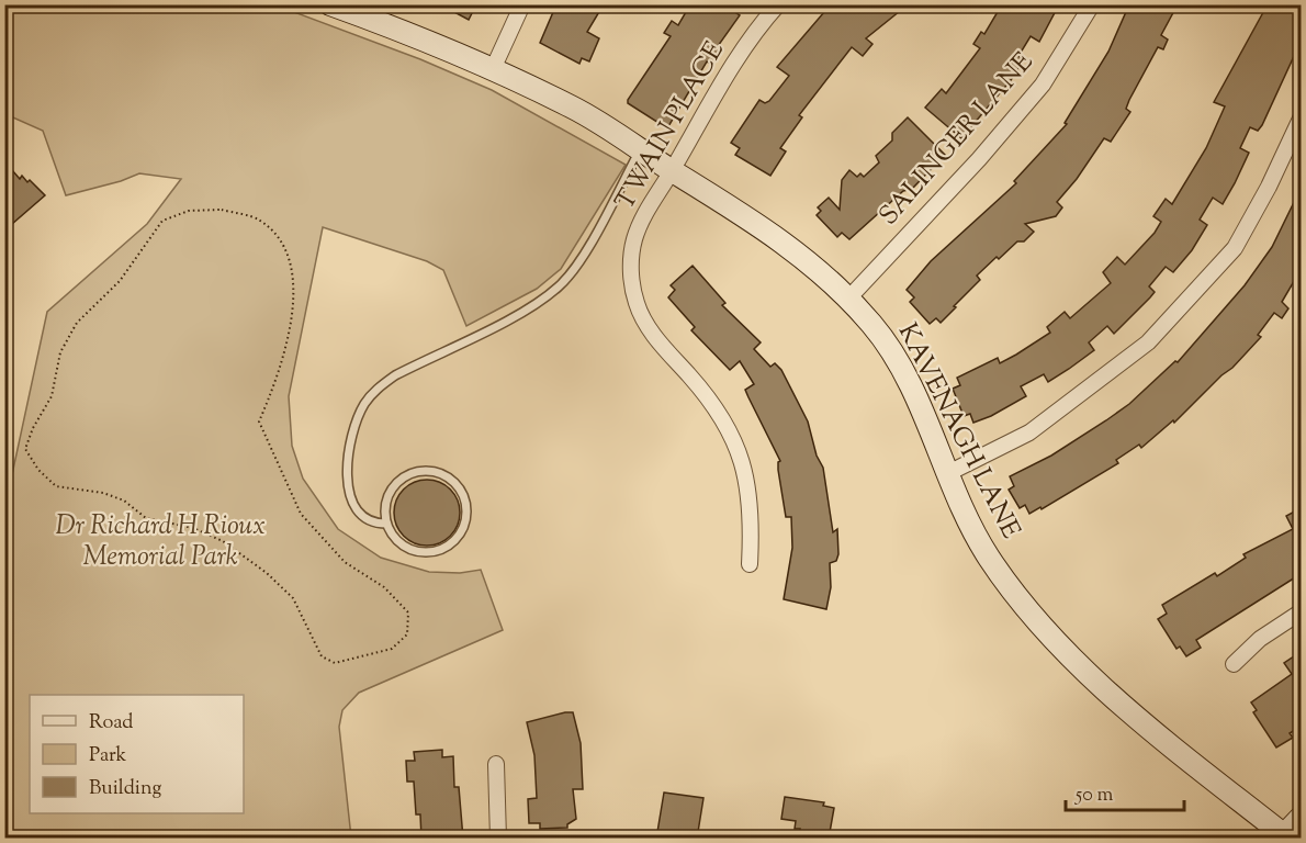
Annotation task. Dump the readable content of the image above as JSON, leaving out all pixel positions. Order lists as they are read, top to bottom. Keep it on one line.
{"streets":{"main road":["KAVENAGH LANE"],"street":["TWAIN PLACE","SALINGER LANE"]},"crossings":[["TWAIN PLACE","KAVENAGH LANE"],["SALINGER LANE","KAVENAGH LANE"]],"parks":["Dr Richard H Rioux Memorial Park"],"legend":["Road","Park","Building"],"scale_bar":"50 m"}
